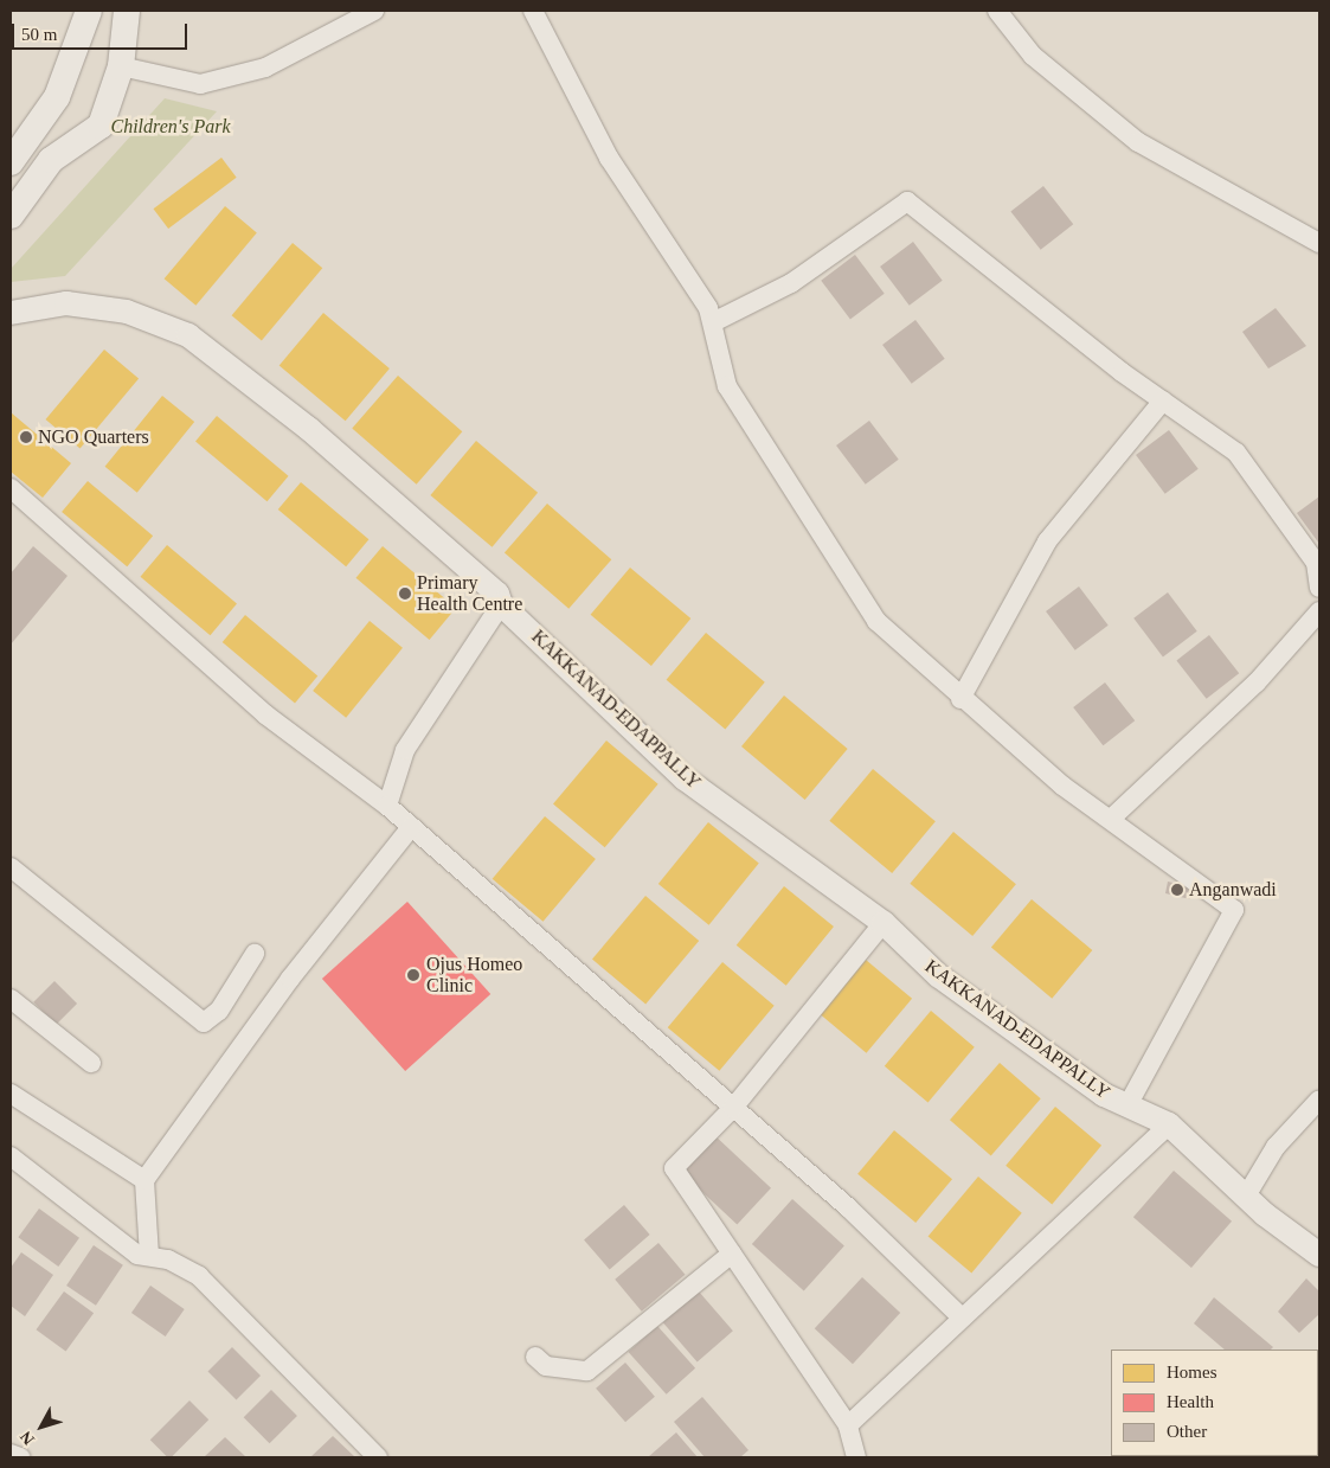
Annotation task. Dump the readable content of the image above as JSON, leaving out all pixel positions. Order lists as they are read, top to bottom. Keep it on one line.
{"streets":{"street":["KAKKANAD-EDAPPALLY"]},"parks":["Children's Park"],"places":["NGO Quarters","Primary Health Centre","Anganwadi","Ojus Homeo Clinic"],"legend":["Homes","Health","Other"],"scale_bar":"50 m","north":"bottom left"}
